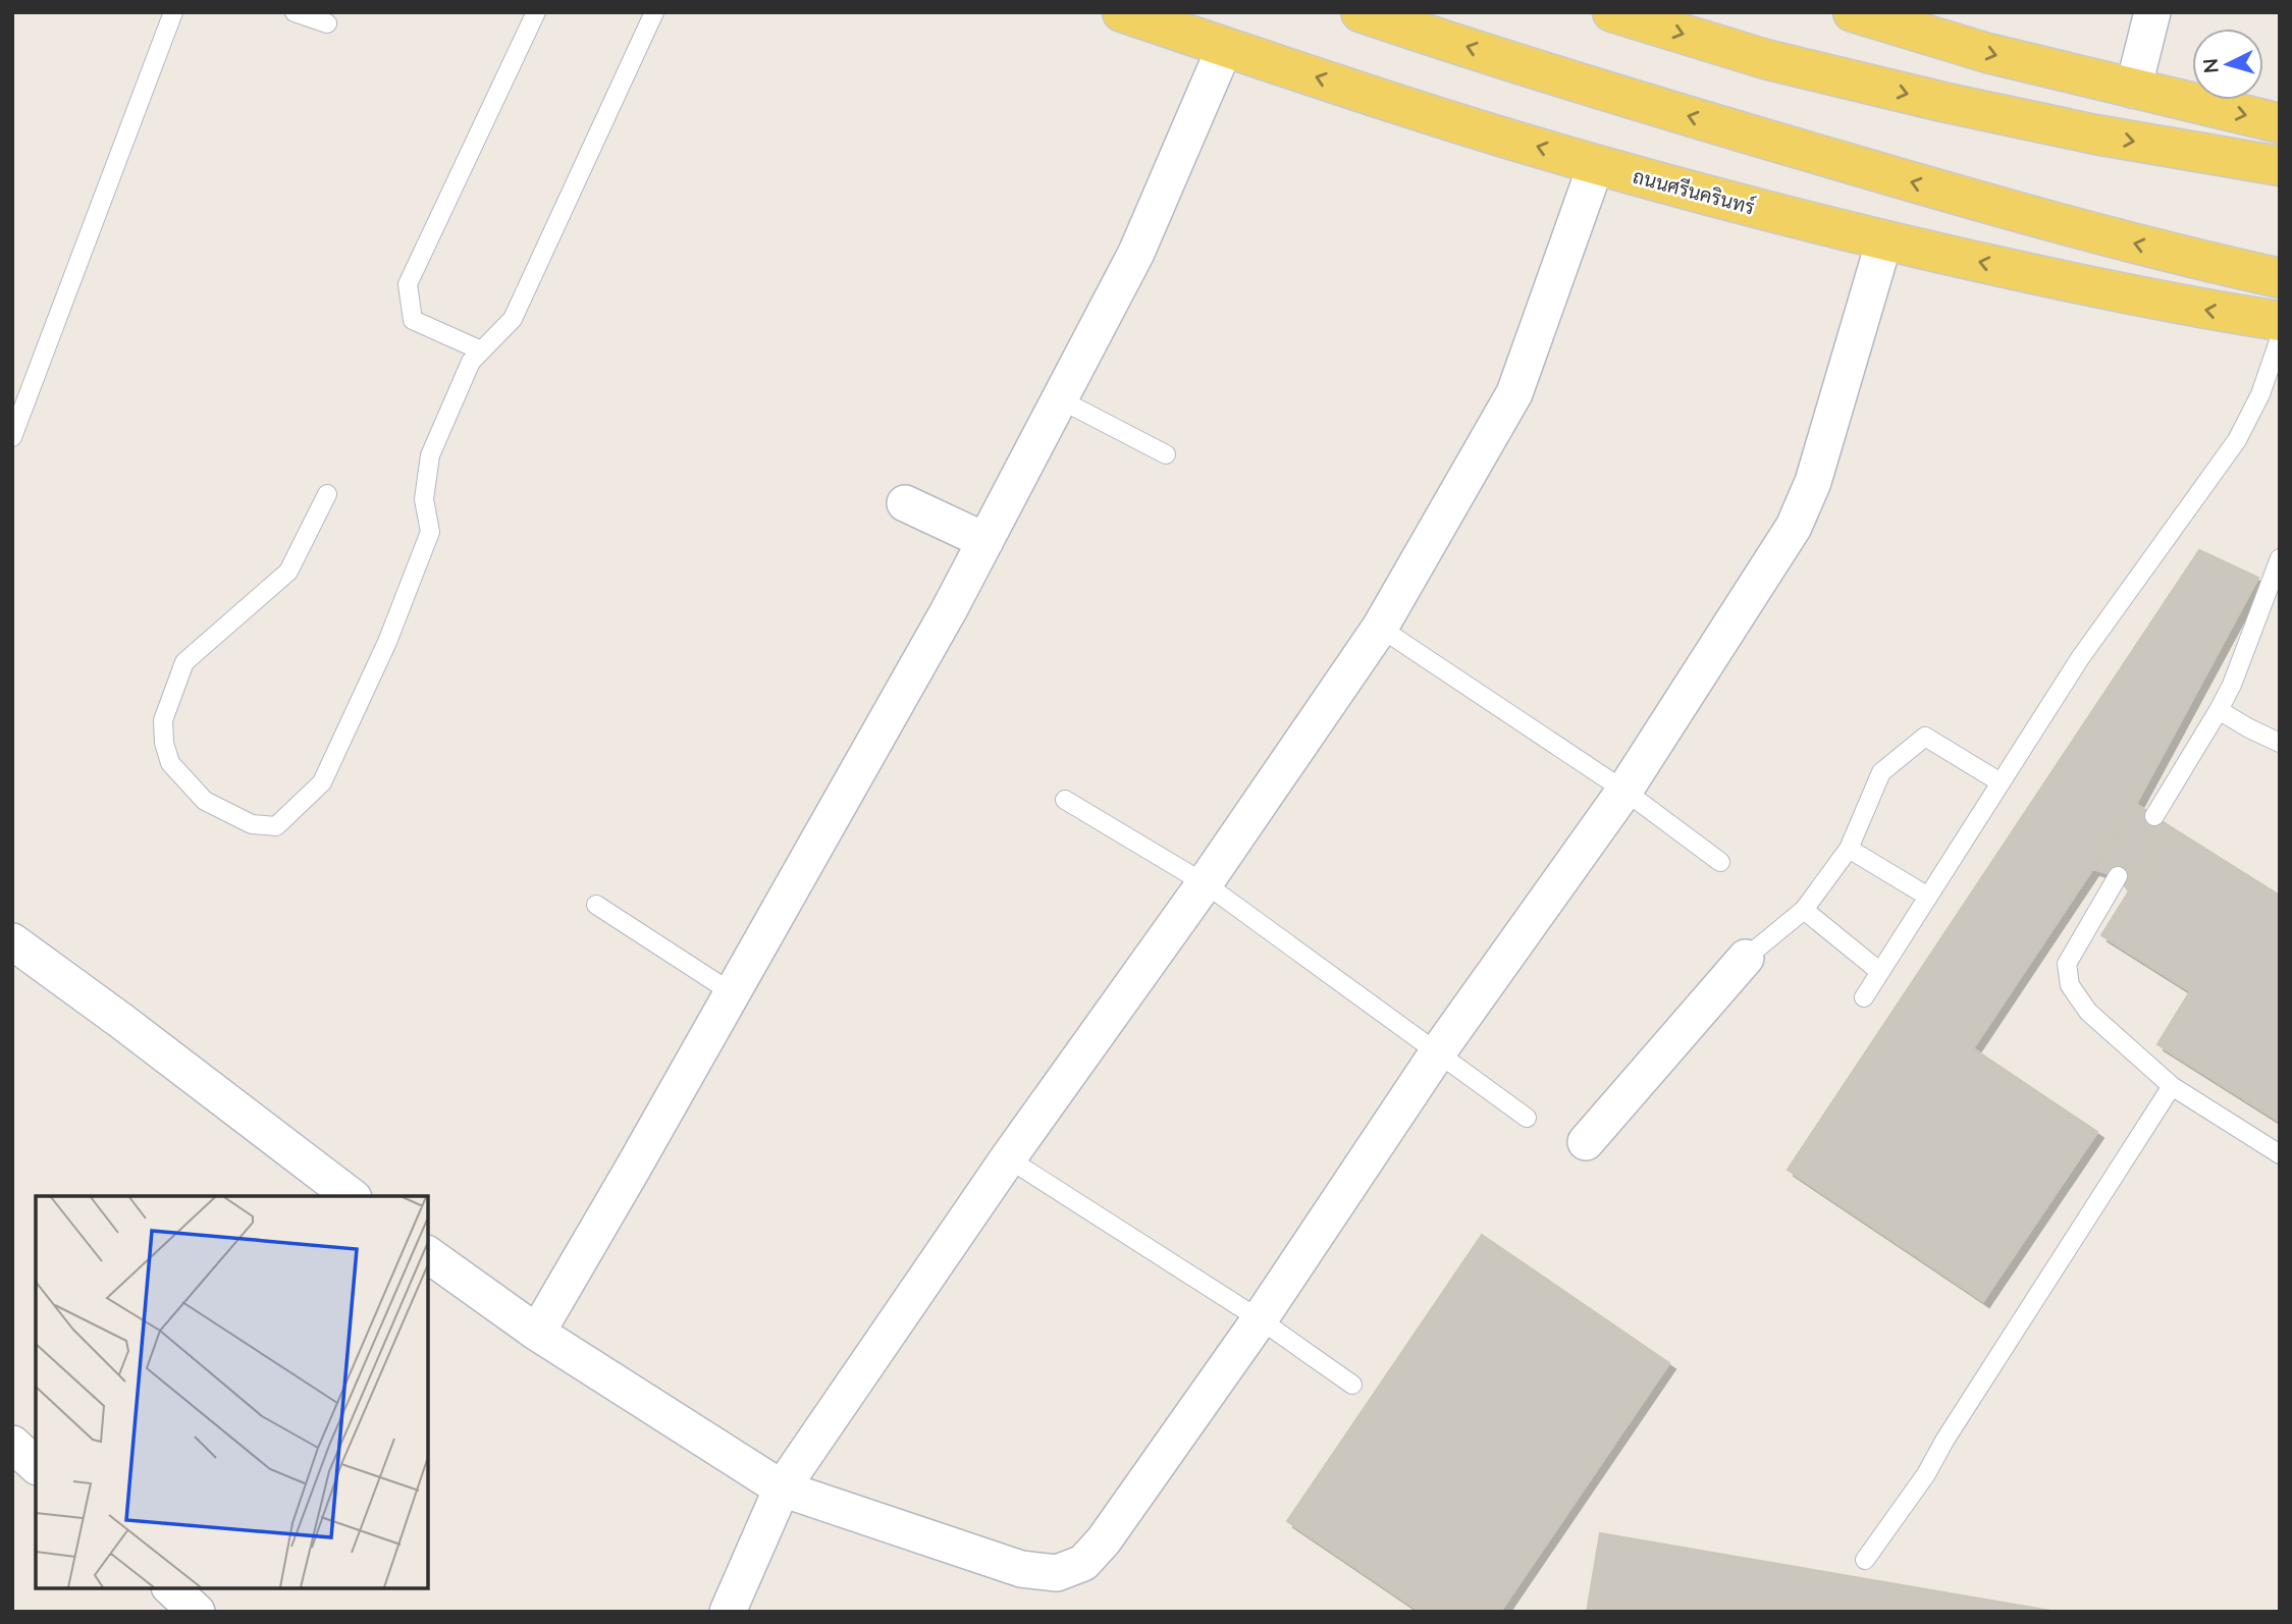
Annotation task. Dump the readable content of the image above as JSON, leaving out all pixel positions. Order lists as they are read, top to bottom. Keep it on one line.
{"streets":{"main road":["ถนนศรีนครินทร์"]},"north":"left"}
